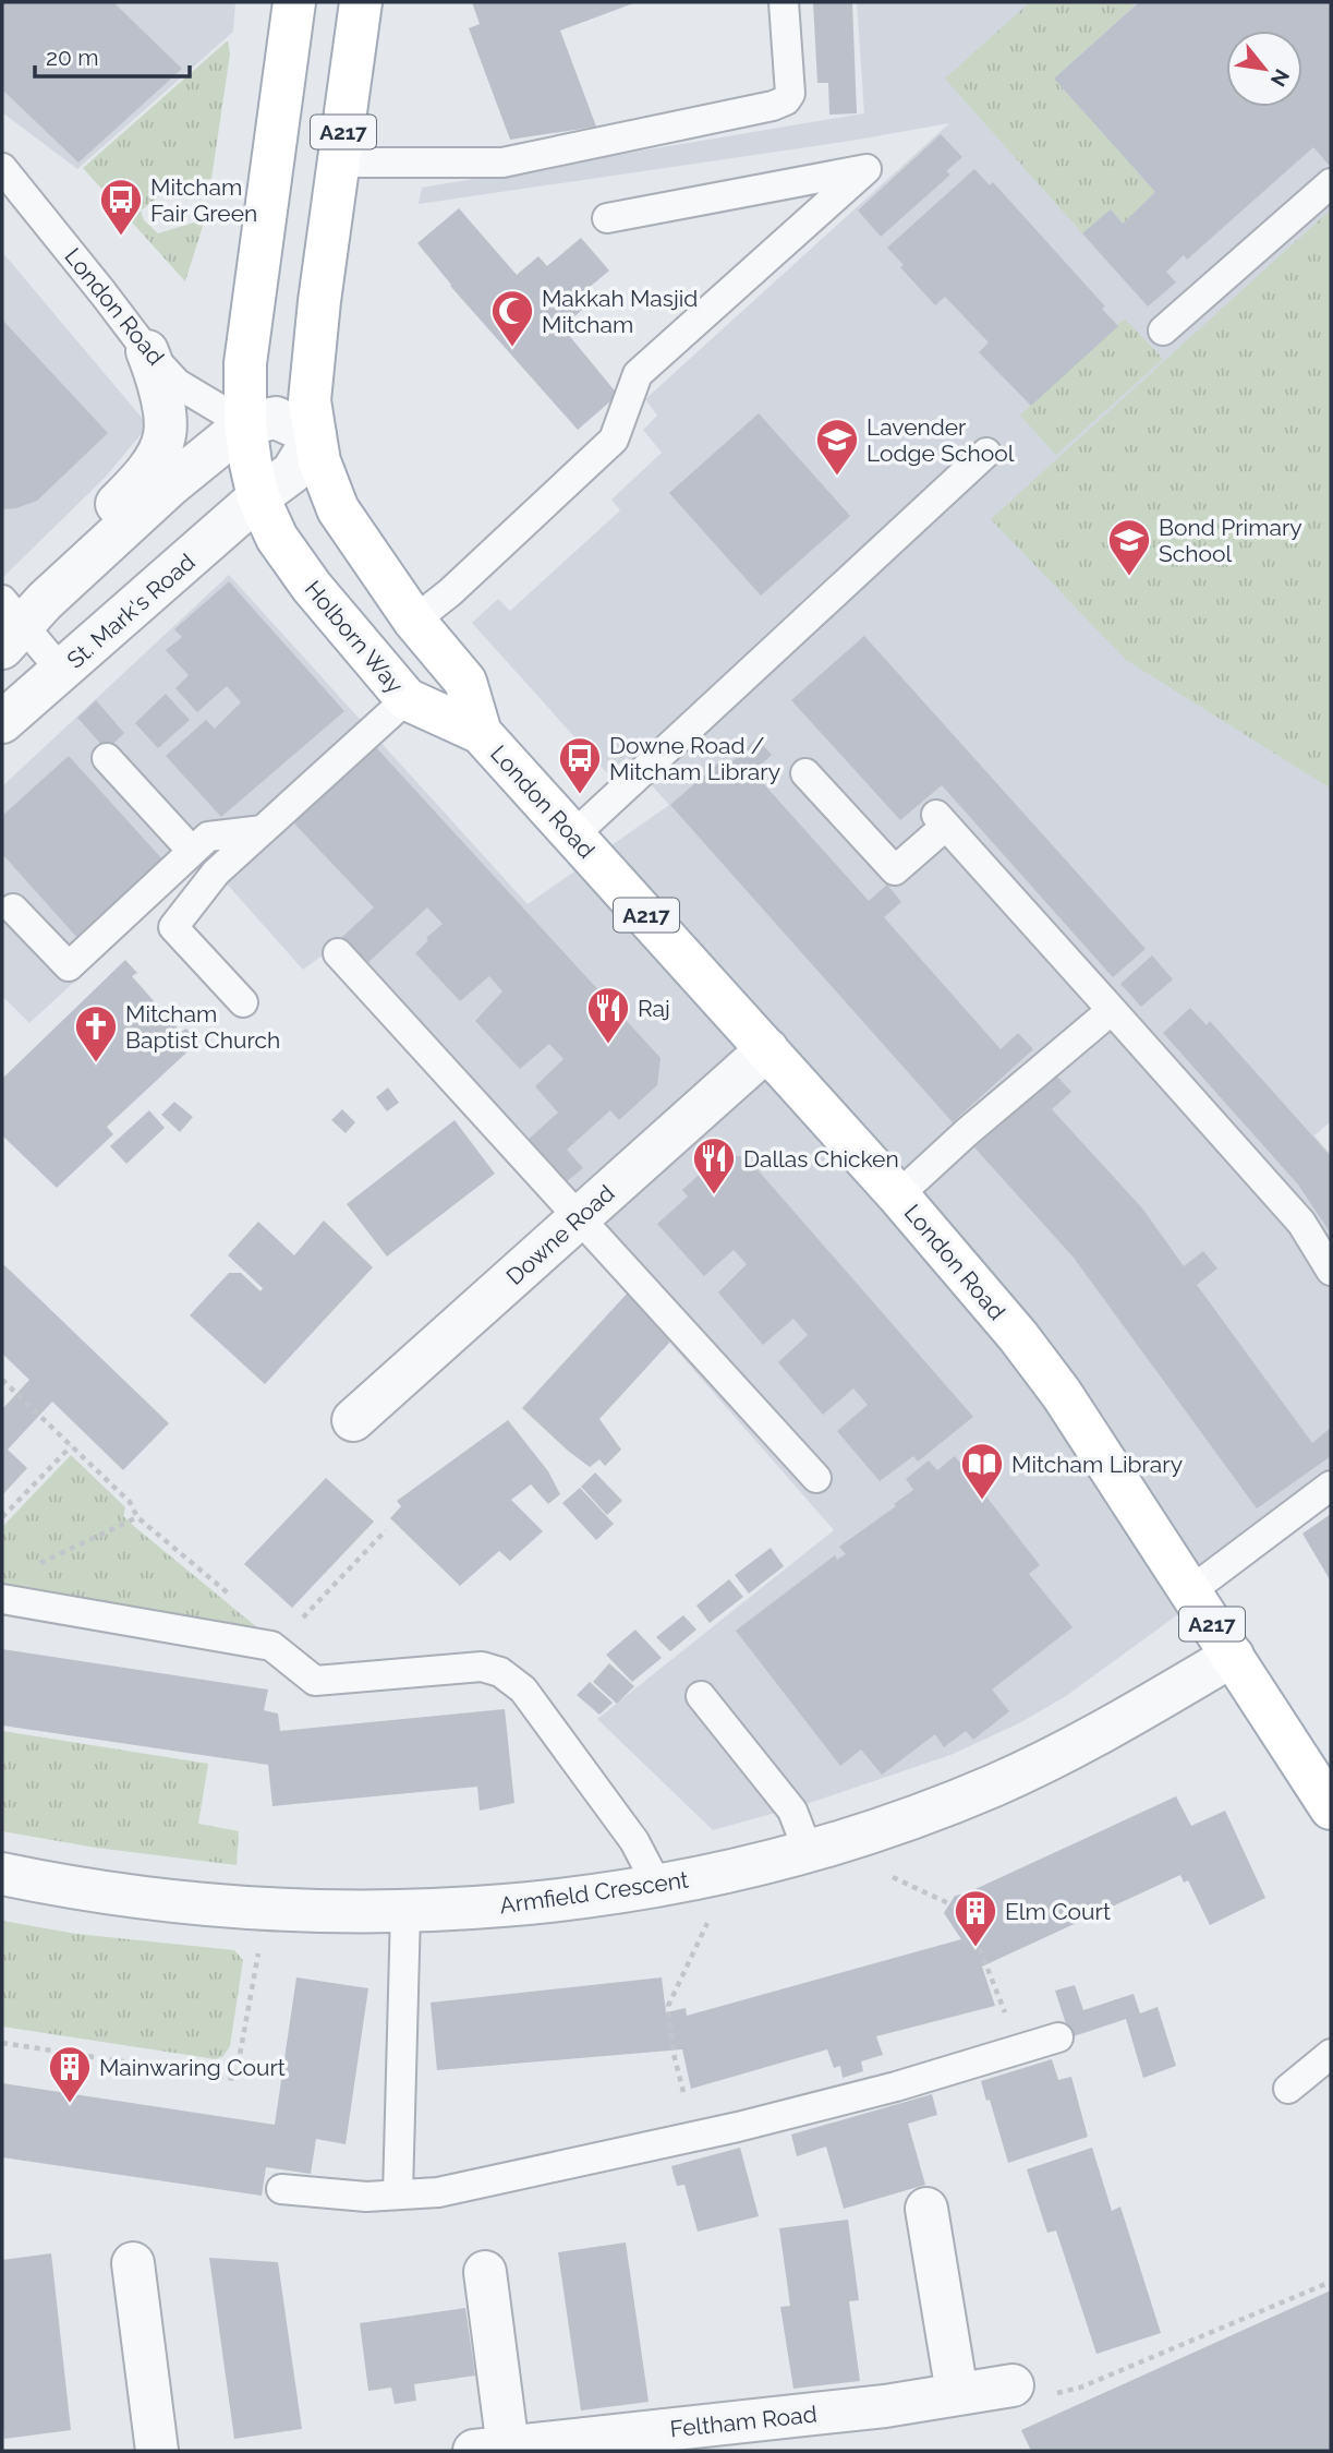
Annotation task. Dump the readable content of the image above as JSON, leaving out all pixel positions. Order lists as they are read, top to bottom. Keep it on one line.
{"streets":{"main road":["A217","London Road","Holborn Way"],"street":["St. Mark's Road","Downe Road","Armfield Crescent","Feltham Road"]},"crossings":[["A217","London Road"],["A217","St. Mark's Road"],["A217","Holborn Way"],["London Road","Holborn Way"],["London Road","Downe Road"],["London Road","Armfield Crescent"],["St. Mark's Road","Holborn Way"]],"places":{"bus stop":["Mitcham Fair Green","Downe Road / Mitcham Library"],"mosque":["Makkah Masjid Mitcham"],"school or university":["Lavender Lodge School","Bond Primary School"],"restaurant":["Raj","Dallas Chicken"],"church":["Mitcham Baptist Church"],"library":["Mitcham Library"],"building":["Elm Court","Mainwaring Court"]},"scale_bar":"20 m","north":"bottom right"}
